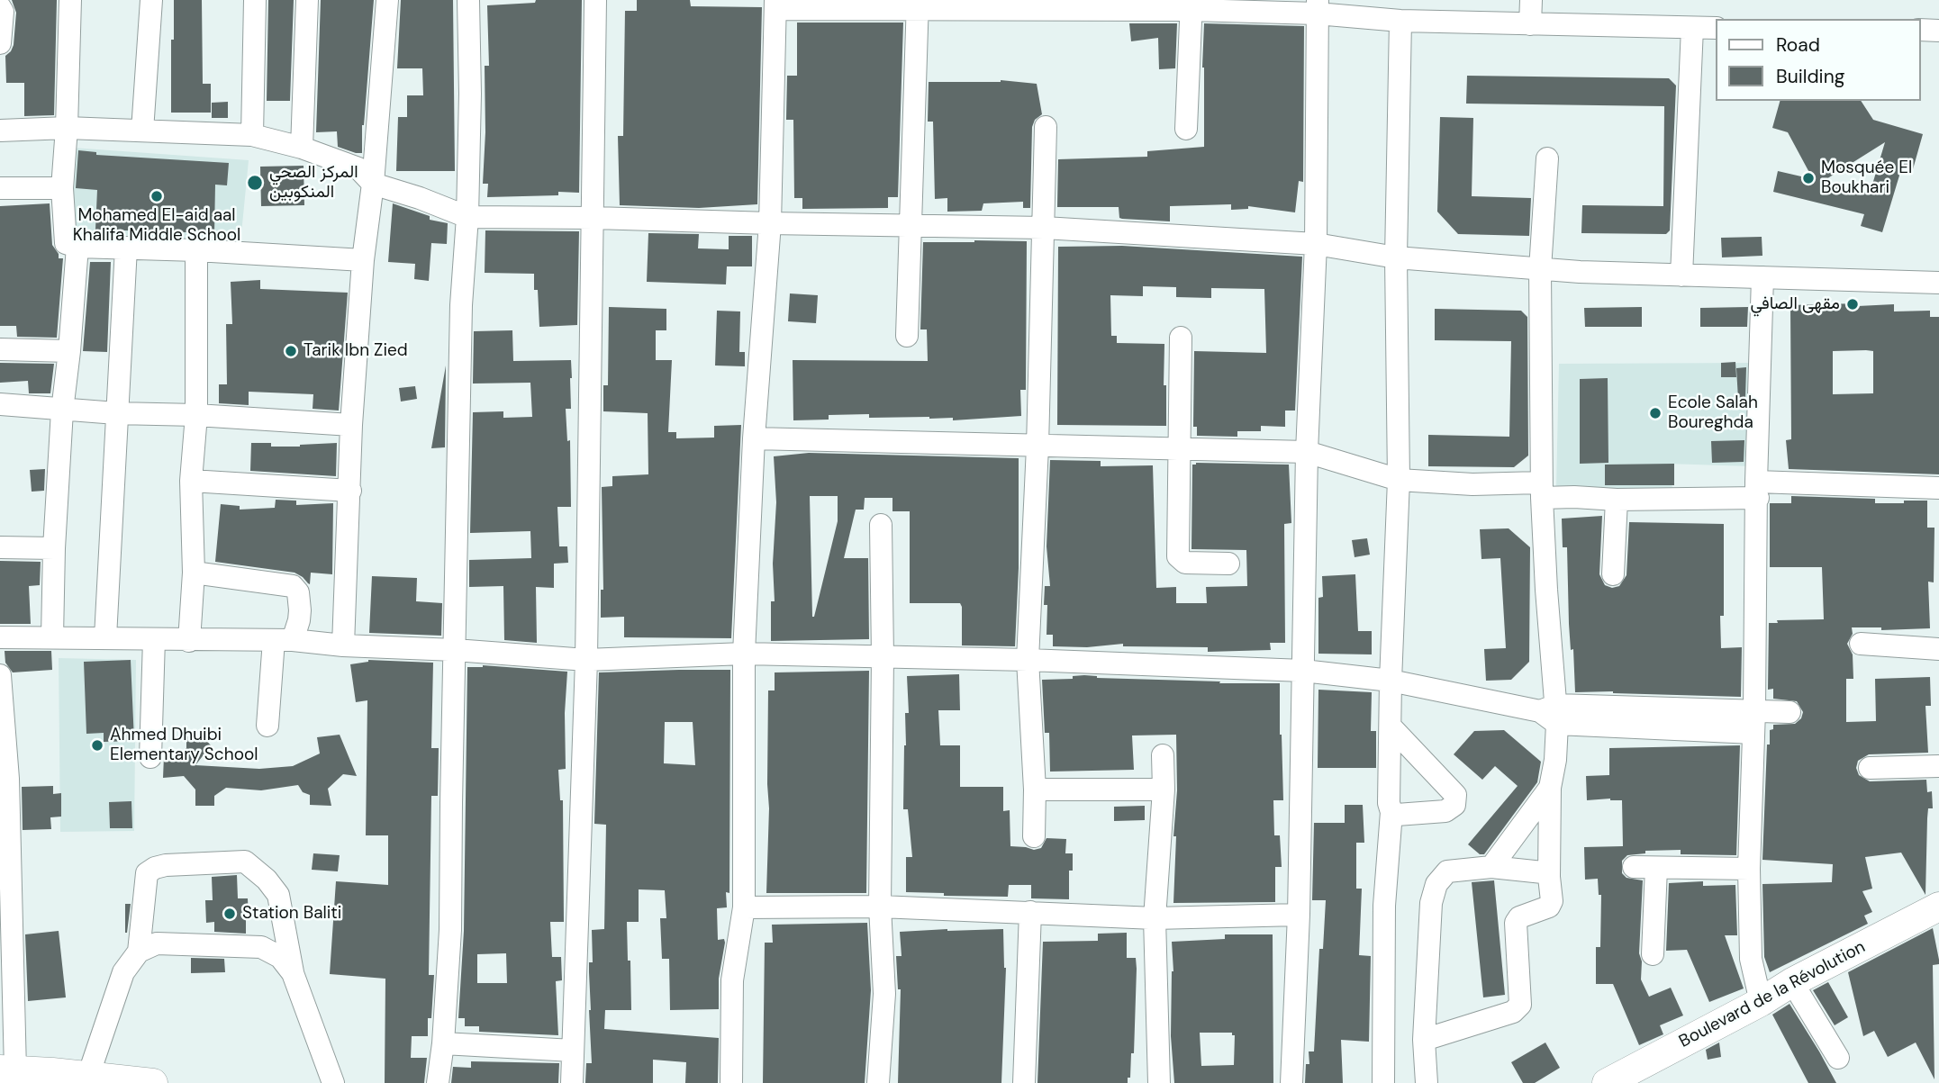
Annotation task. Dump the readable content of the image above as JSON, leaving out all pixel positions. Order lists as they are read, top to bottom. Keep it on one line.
{"streets":{"main road":["Boulevard de la Révolution"]},"places":["Mosquée El Boukhari","المركز الصحي المنكوبين","Mohamed El-aid aal Khalifa Middle School","مقهى الصافي","Tarik Ibn Zied","Ecole Salah Boureghda","Ahmed Dhuibi Elementary School","Station Baliti"],"legend":["Road","Building"]}
